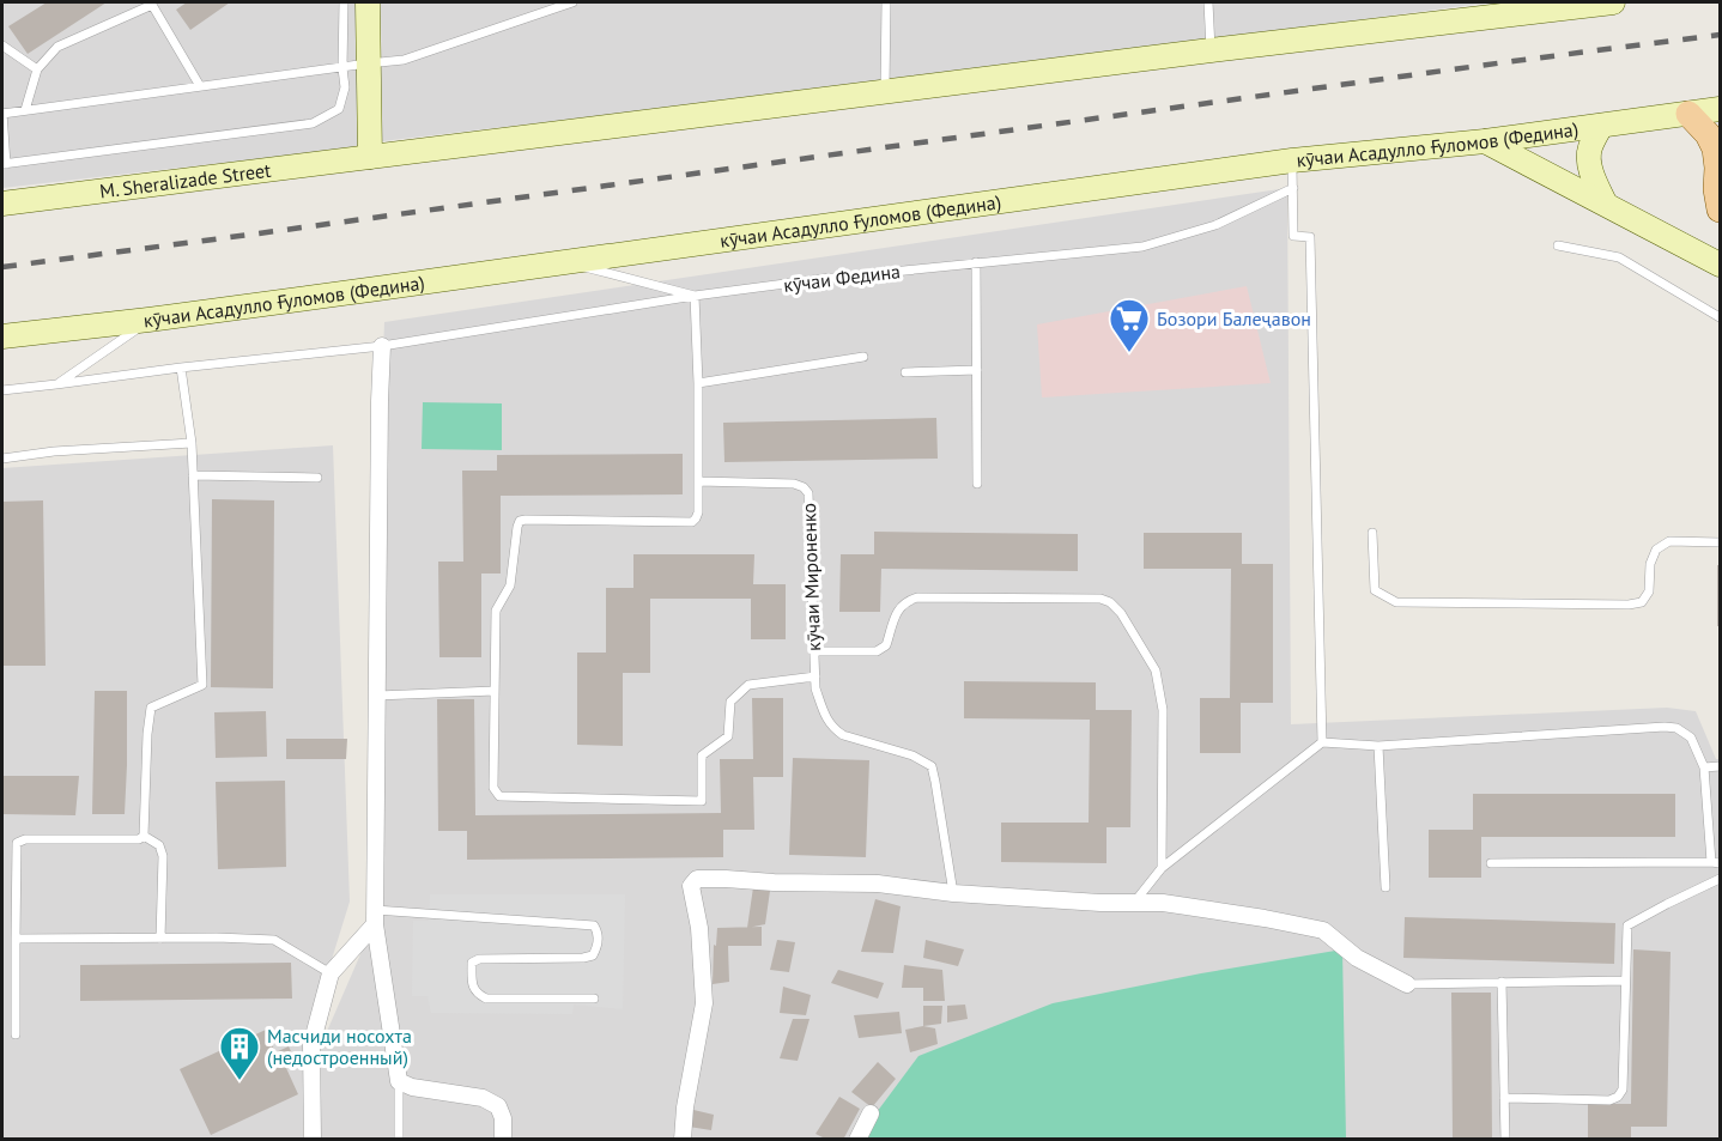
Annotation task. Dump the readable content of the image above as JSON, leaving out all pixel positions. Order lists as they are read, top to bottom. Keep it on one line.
{"streets":{"street":["кӯчаи Асадулло Ғуломов (Федина)","M. Sheralizade Street"],"lane":["кӯчаи Федина","кӯчаи Мироненко"]},"places":{"supermarket":["Бозори Балеҷавон"],"building":["Масчиди носохта (недостроенный)"]}}
